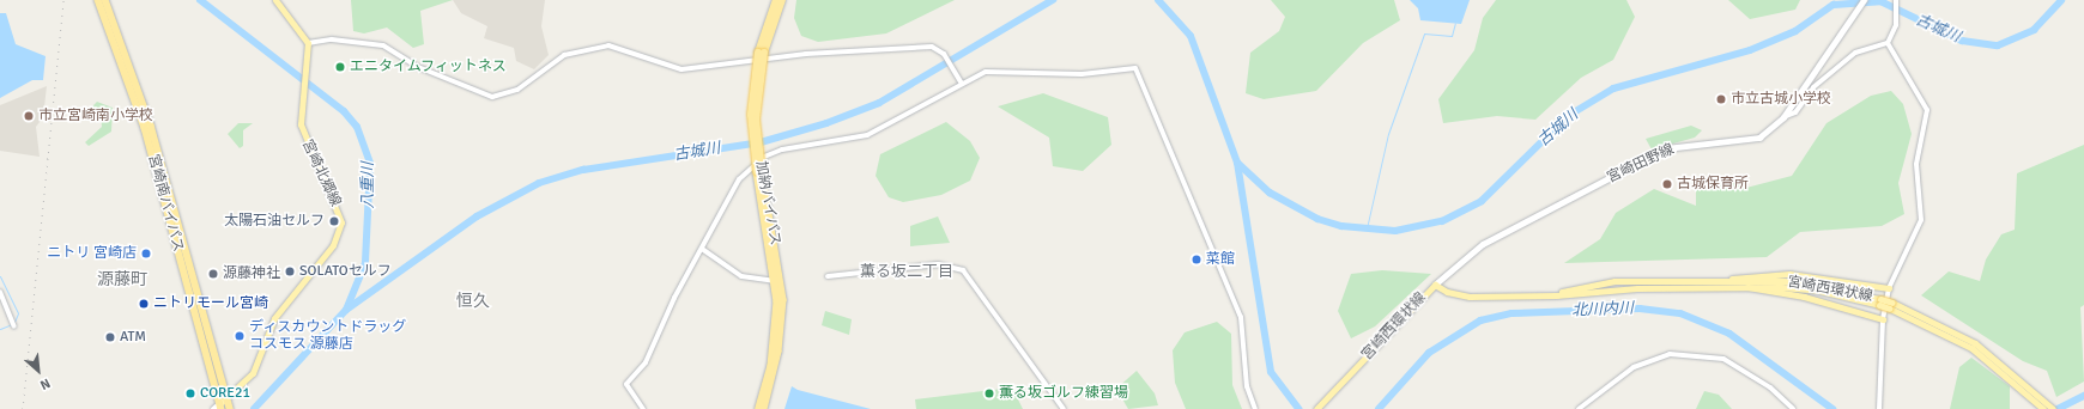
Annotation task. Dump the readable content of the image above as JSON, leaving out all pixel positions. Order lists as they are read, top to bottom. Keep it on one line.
{"streets":{"highway":["宮崎南バイパス","加納バイパス"],"main road":["宮崎田野線","宮崎北郷線","宮崎西環状線"]},"crossings":[["宮崎田野線","宮崎西環状線"],["宮崎北郷線","宮崎南バイパス"]],"districts":["薫る坂二丁目","源藤町","恒久"],"water":["古城川","八重川","北川内川"],"places":["エニタイムフィットネス","市立古城小学校","市立宮崎南小学校","古城保育所","太陽石油セルフ","ニトリ 宮崎店","菜館","SOLATOセルフ","源藤神社","ニトリモール宮崎","ディスカウントドラッグ コスモス 源藤店","ATM","CORE21","薫る坂ゴルフ練習場"],"north":"bottom right"}
